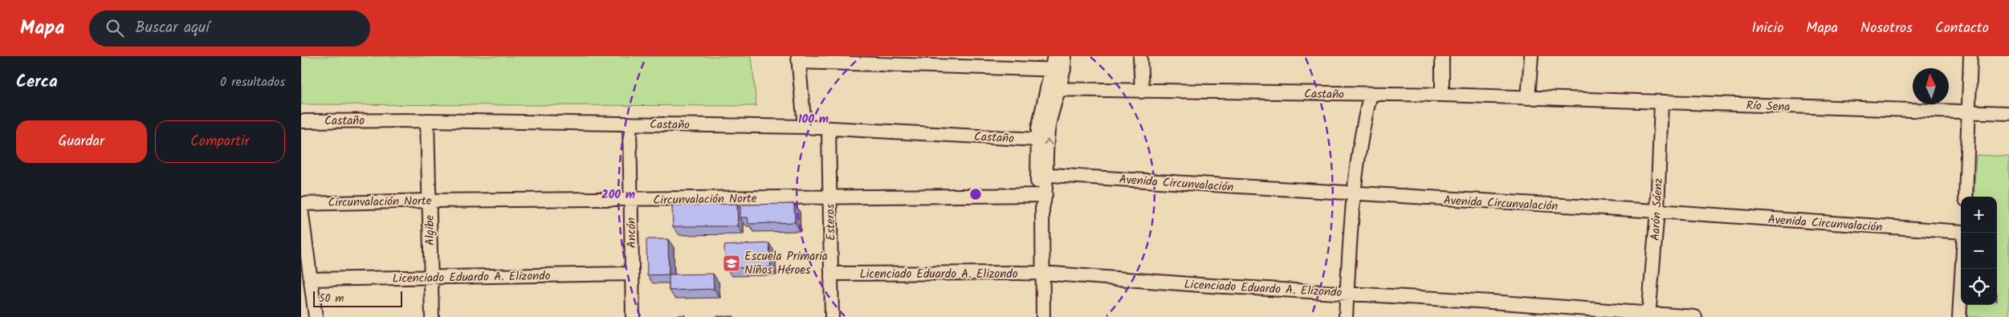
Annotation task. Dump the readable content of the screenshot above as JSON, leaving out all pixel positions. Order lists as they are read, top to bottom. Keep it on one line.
{"streets":{"street":["Castaño","Río Sena","Avenida Circunvalación","Circunvalación Norte","Aarón Sáenz","Esteros","Algibe","Ancón","Licenciado Eduardo A. Elizondo"]},"crossings":[["Castaño","Río Sena"],["Castaño","Esteros"],["Castaño","Algibe"],["Castaño","Ancón"],["Río Sena","Aarón Sáenz"],["Avenida Circunvalación","Aarón Sáenz"],["Circunvalación Norte","Esteros"],["Circunvalación Norte","Algibe"],["Circunvalación Norte","Ancón"],["Aarón Sáenz","Licenciado Eduardo A. Elizondo"],["Esteros","Licenciado Eduardo A. Elizondo"],["Algibe","Licenciado Eduardo A. Elizondo"],["Ancón","Licenciado Eduardo A. Elizondo"]],"places":{"school or university":["Escuela Primaria Niños Héroes"]},"scale_bar":"50 m","north":"top","page":{"header":"Mapa","search":"Buscar aquí","nav":["Inicio","Mapa","Nosotros","Contacto"],"heading":["Cerca","0 resultados"],"buttons":["Guardar","Compartir"],"map_buttons":["+","−"],"scale":"50 m"},"rings":["100 m","200 m"]}
